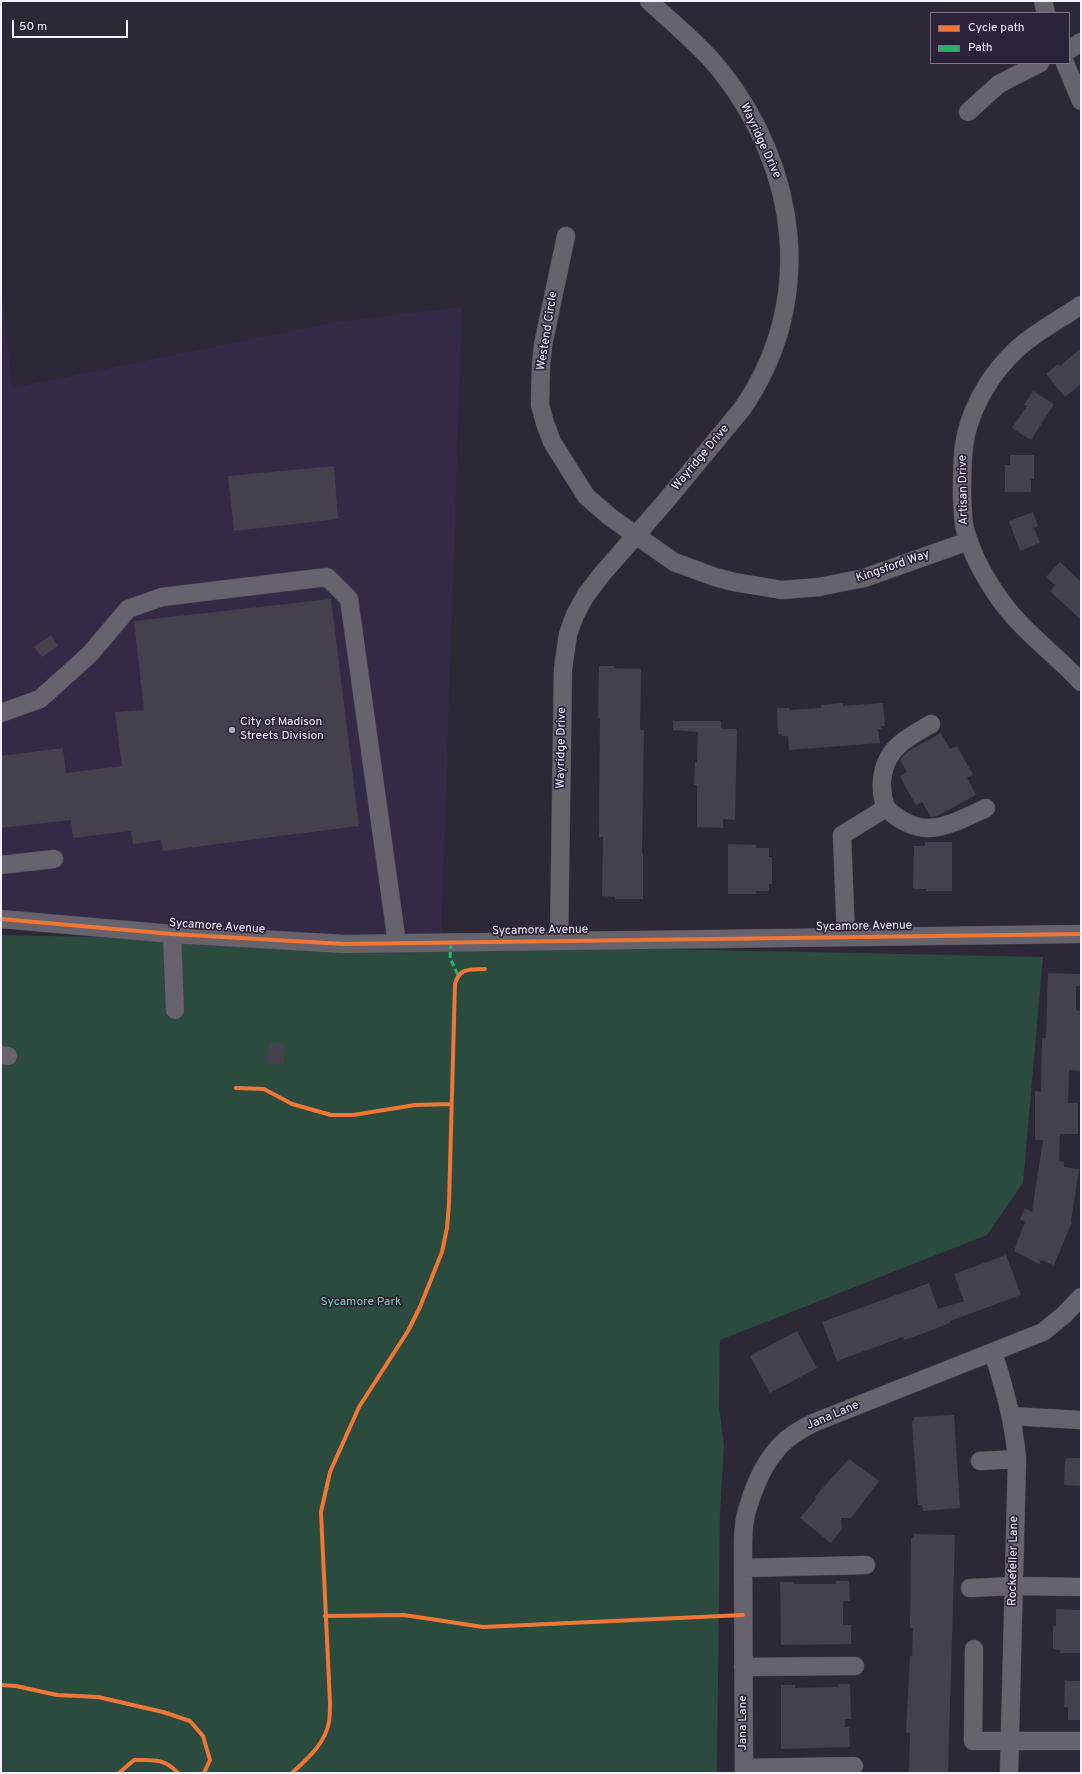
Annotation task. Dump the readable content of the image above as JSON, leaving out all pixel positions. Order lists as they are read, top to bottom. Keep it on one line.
{"streets":{"street":["Wayridge Drive","Westend Circle","Artisan Drive","Kingsford Way","Sycamore Avenue","Jana Lane","Rockefeller Lane"]},"crossings":[["Wayridge Drive","Westend Circle"],["Wayridge Drive","Kingsford Way"],["Wayridge Drive","Sycamore Avenue"],["Westend Circle","Kingsford Way"],["Artisan Drive","Kingsford Way"],["Jana Lane","Rockefeller Lane"]],"parks":["Sycamore Park"],"places":["City of Madison Streets Division"],"legend":["Cycle path","Path"],"scale_bar":"50 m"}
